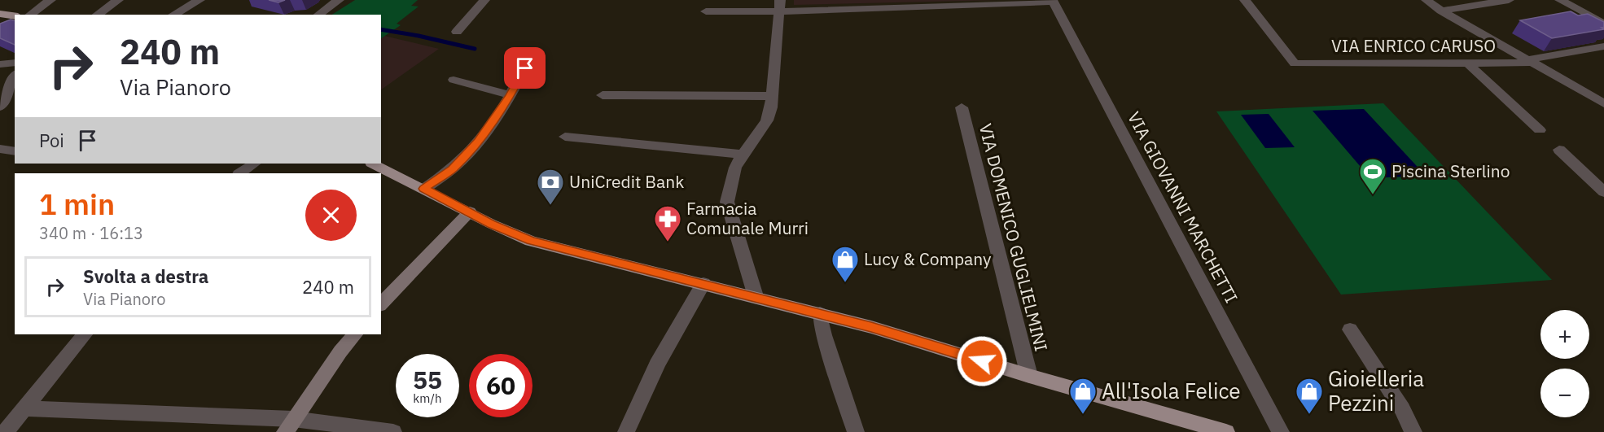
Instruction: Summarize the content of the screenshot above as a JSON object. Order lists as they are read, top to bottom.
{
  "streets": {
    "street": ["VIA ENRICO CARUSO", "VIA GIOVANNI MARCHETTI", "VIA DOMENICO GUGLIELMINI"]
  },
  "places": {
    "sports": ["Piscina Sterlino"],
    "bank": ["UniCredit Bank"],
    "pharmacy": ["Farmacia Comunale Murri"],
    "shop": ["Lucy & Company", "All'Isola Felice", "Gioielleria Pezzini"]
  },
  "page": {
    "turn": ["240 m", "Via Pianoro"],
    "then": "Poi",
    "heading": ["1 min", "340 m · 16:13"],
    "list": [
      {
        "name": "Svolta a destra",
        "note": "Via Pianoro",
        "value": "240 m"
      }
    ],
    "map_buttons": ["+", "−"],
    "speed": "55 km/h",
    "limit": "60"
  }
}
